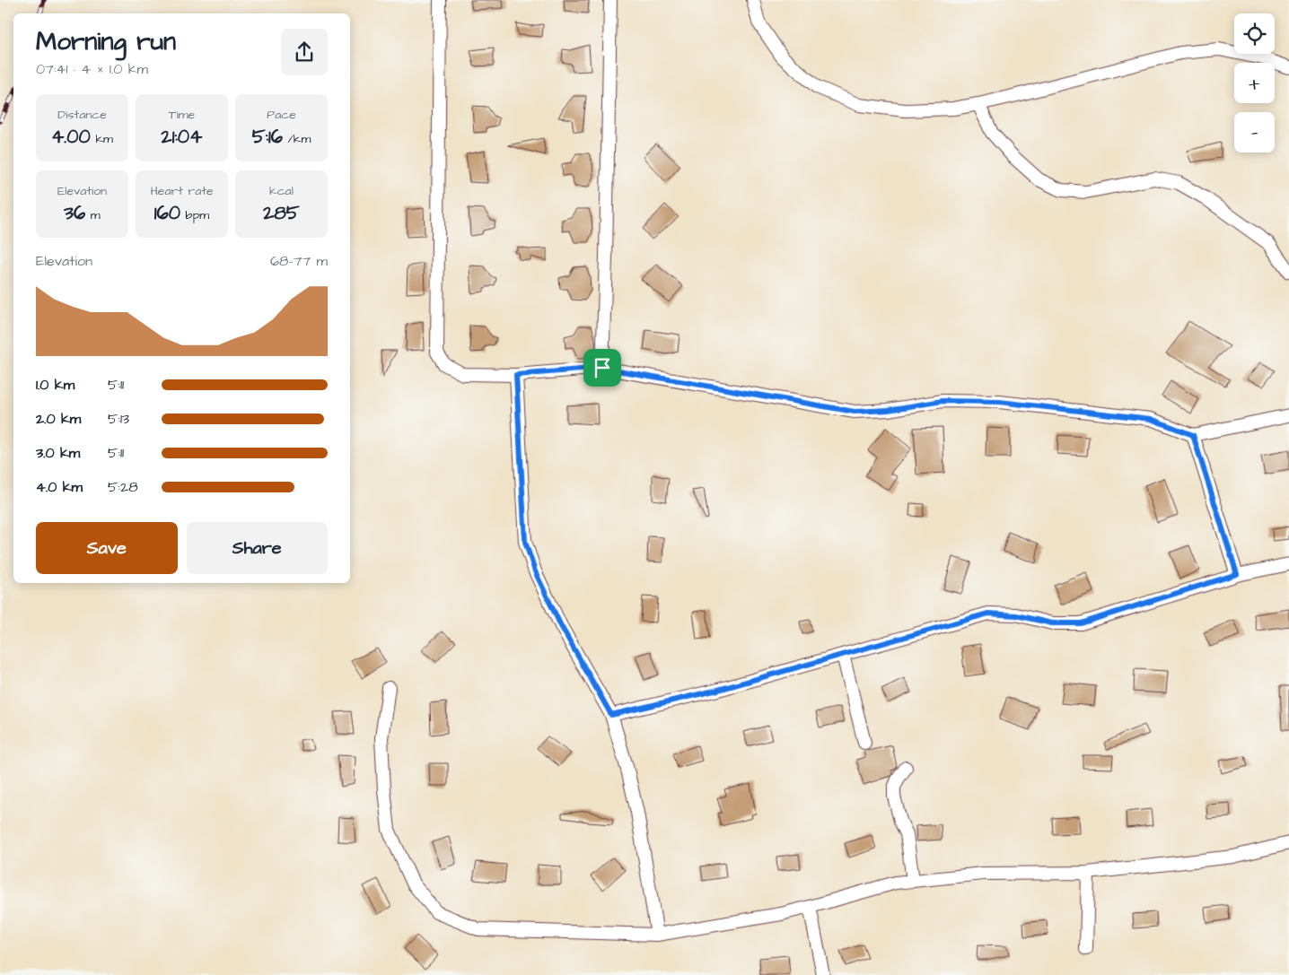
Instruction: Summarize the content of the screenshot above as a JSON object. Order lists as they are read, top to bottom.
{
  "page": {
    "map_buttons": ["+", "−"],
    "heading": ["Morning run", "07:41 · 4 × 1.0 km"],
    "stats": [
      ["Distance", "4.00 km"],
      ["Time", "21:04"],
      ["Pace", "5:16 /km"],
      ["Elevation", "36 m"],
      ["Heart rate", "160 bpm"],
      ["kcal", "285"]
    ],
    "chart": ["Elevation", "68–77 m"],
    "list": [
      {
        "name": "1.0 km",
        "note": "5:11"
      },
      {
        "name": "2.0 km",
        "note": "5:13"
      },
      {
        "name": "3.0 km",
        "note": "5:11"
      },
      {
        "name": "4.0 km",
        "note": "5:28"
      }
    ],
    "buttons": ["Save", "Share"]
  }
}
